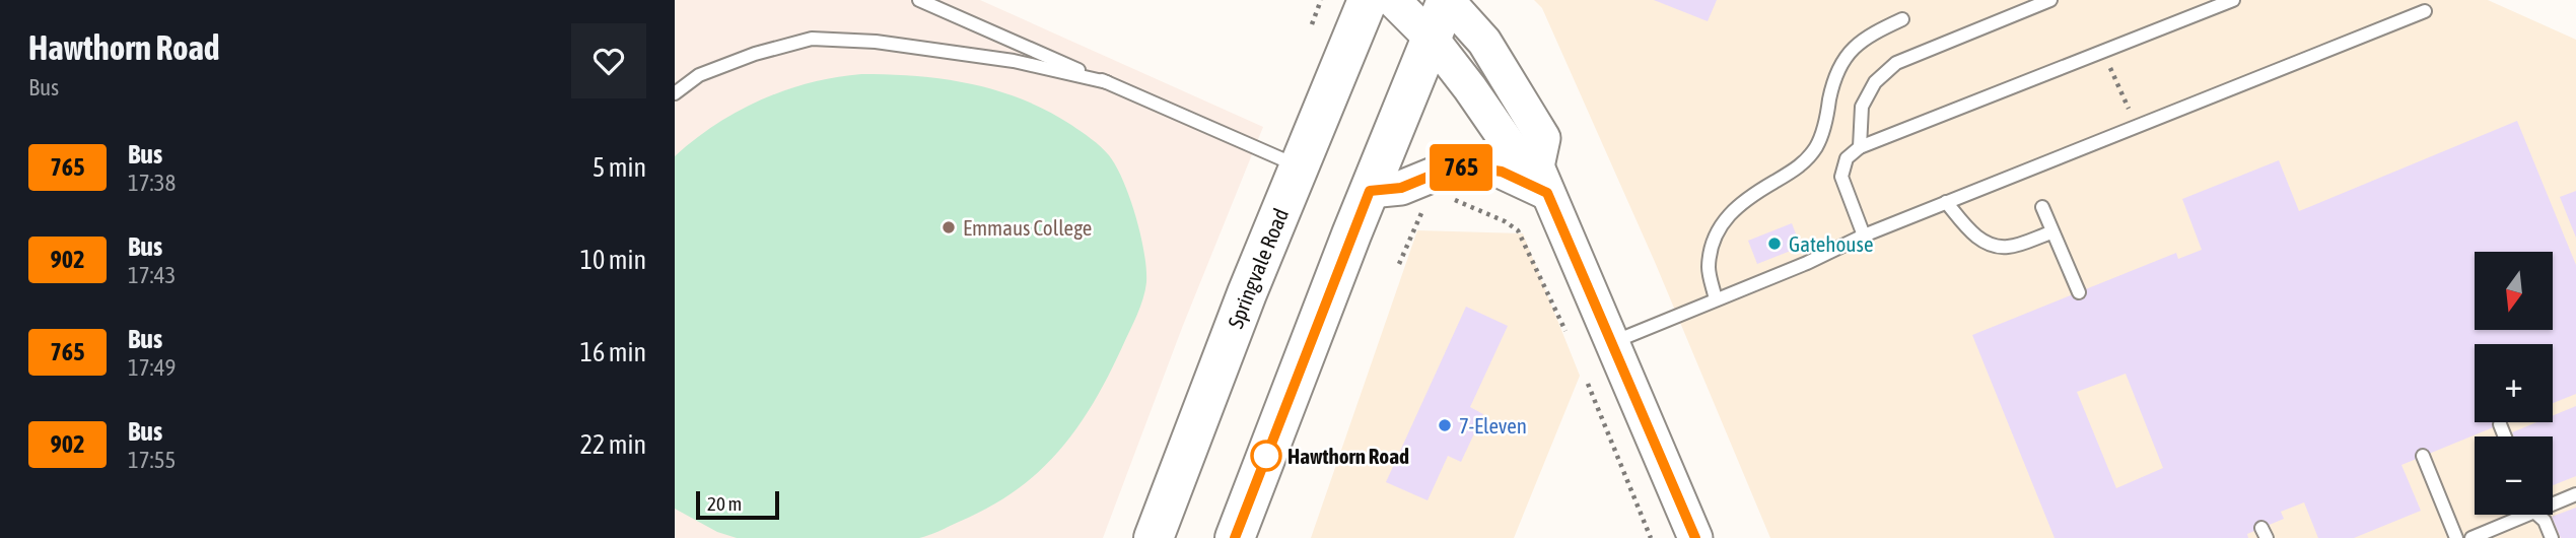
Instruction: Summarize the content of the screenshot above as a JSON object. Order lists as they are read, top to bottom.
{
  "streets": {
    "highway": ["Springvale Road"]
  },
  "places": [
    "Emmaus College",
    "Gatehouse",
    "7-Eleven",
    "Hawthorn Road"
  ],
  "lines": ["bus line 765"],
  "scale_bar": "20 m",
  "north": "bottom",
  "page": {
    "heading": ["Hawthorn Road", "Bus"],
    "on_map": "765",
    "list": [
      {
        "mark": "765",
        "name": "Bus",
        "note": "17:38",
        "value": "5 min"
      },
      {
        "mark": "902",
        "name": "Bus",
        "note": "17:43",
        "value": "10 min"
      },
      {
        "mark": "765",
        "name": "Bus",
        "note": "17:49",
        "value": "16 min"
      },
      {
        "mark": "902",
        "name": "Bus",
        "note": "17:55",
        "value": "22 min"
      }
    ],
    "map_buttons": ["+", "−"],
    "scale": "20 m"
  }
}
